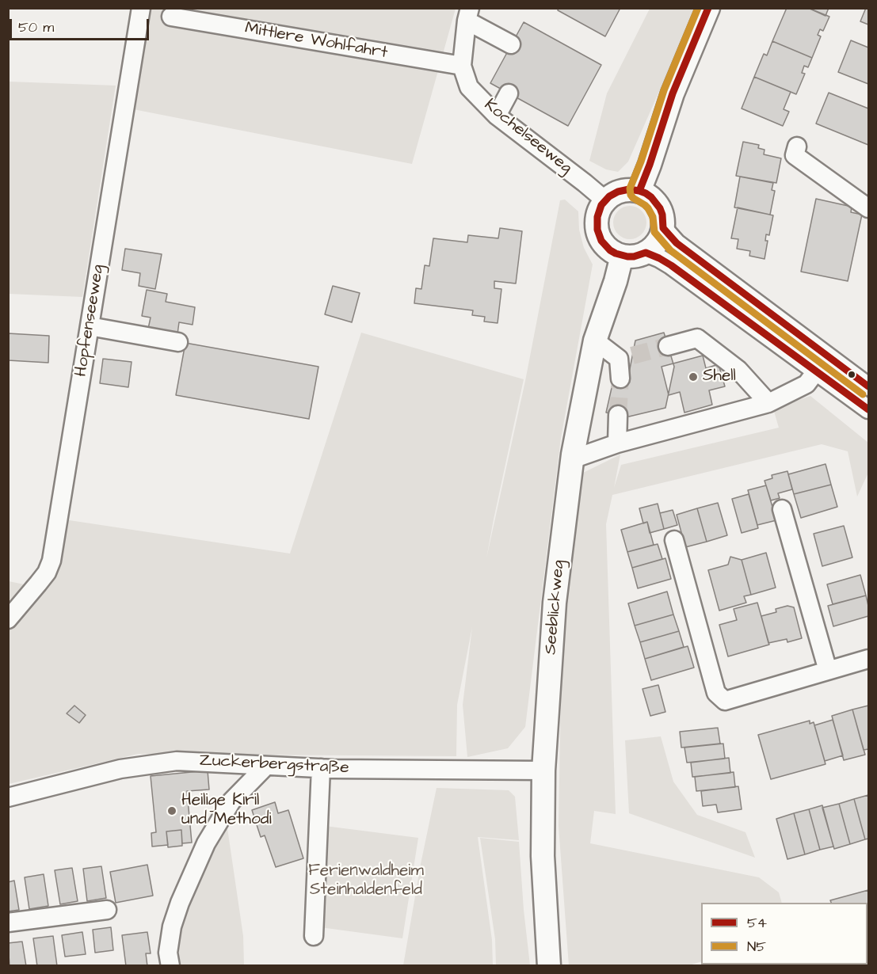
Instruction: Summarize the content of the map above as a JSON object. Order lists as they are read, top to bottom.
{
  "streets": {
    "main road": ["Seeblickweg"],
    "street": [
      "Mittlere Wohlfahrt",
      "Kochelseeweg",
      "Hopfenseeweg",
      "Zuckerbergstraße"
    ]
  },
  "crossings": [
    ["Mittlere Wohlfahrt", "Kochelseeweg"],
    ["Kochelseeweg", "Seeblickweg"],
    ["Seeblickweg", "Zuckerbergstraße"]
  ],
  "parks": ["Ferienwaldheim Steinhaldenfeld"],
  "places": ["Shell", "Heilige Kiril und Methodi"],
  "lines": ["transit line 54", "transit line N5"],
  "legend": ["54", "N5"],
  "scale_bar": "50 m"
}
